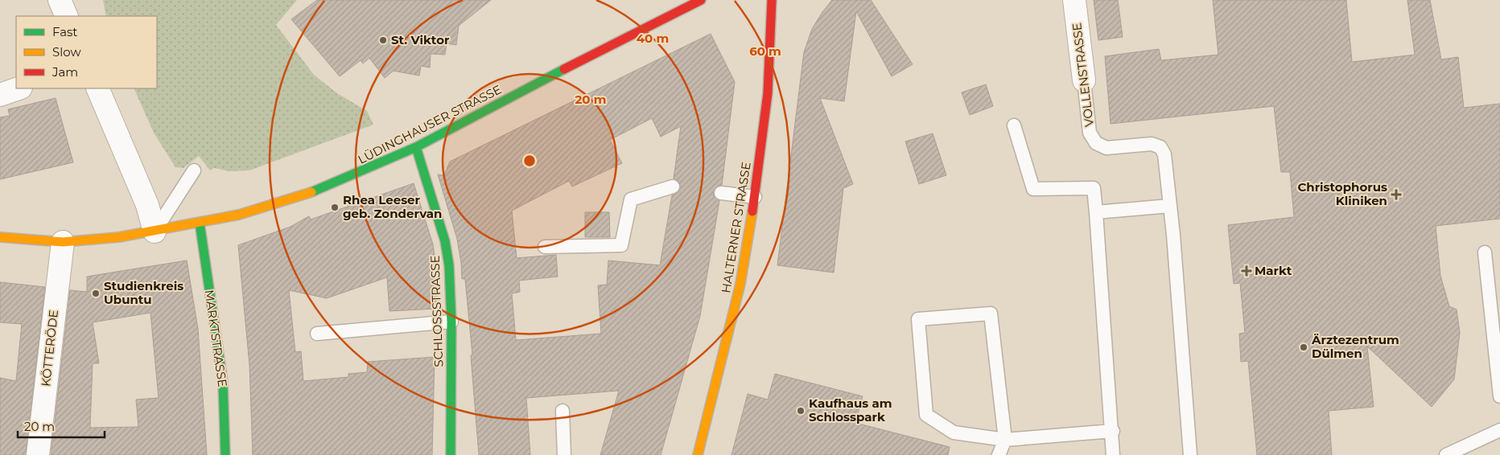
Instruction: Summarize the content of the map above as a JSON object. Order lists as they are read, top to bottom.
{
  "streets": {
    "street": [
      "VOLLENSTRASSE",
      "LÜDINGHAUSER STRASSE",
      "HALTERNER STRASSE",
      "SCHLOSSSTRASSE",
      "MARKTSTRASSE",
      "KÖTTERÖDE"
    ]
  },
  "crossings": [
    ["LÜDINGHAUSER STRASSE", "SCHLOSSSTRASSE"],
    ["LÜDINGHAUSER STRASSE", "MARKTSTRASSE"],
    ["LÜDINGHAUSER STRASSE", "KÖTTERÖDE"]
  ],
  "places": {
    "other": [
      "St. Viktor",
      "Rhea Leeser geb. Zondervan",
      "Studienkreis Ubuntu",
      "Ärztezentrum Dülmen",
      "Kaufhaus am Schlosspark"
    ],
    "health": ["Christophorus Kliniken", "Markt"]
  },
  "legend": ["Fast", "Slow", "Jam"],
  "scale_bar": "20 m",
  "rings": ["40 m", "60 m", "20 m"]
}
